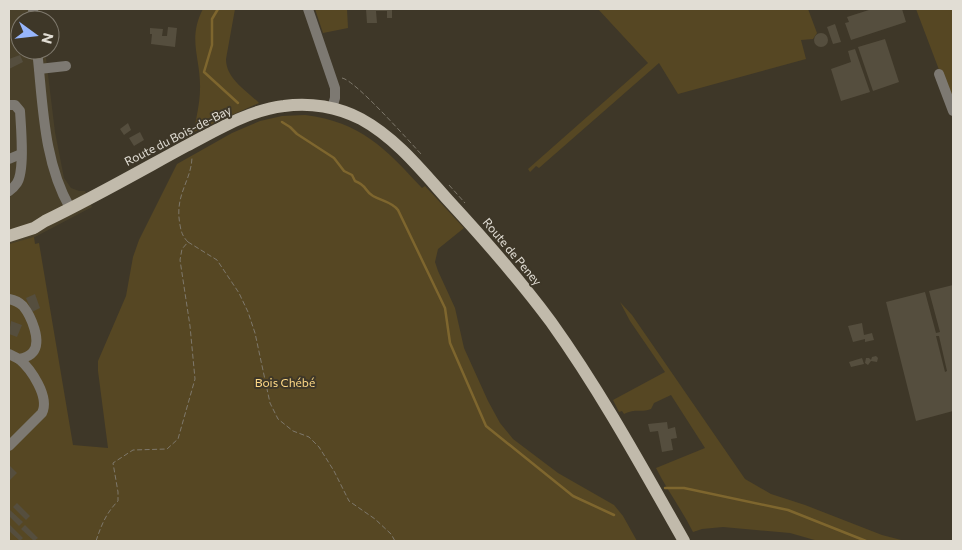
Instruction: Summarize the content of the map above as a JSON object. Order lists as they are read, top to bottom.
{
  "streets": {
    "main road": ["Route du Bois-de-Bay", "Route de Peney"]
  },
  "crossings": [
    ["Route du Bois-de-Bay", "Route de Peney"]
  ],
  "parks": ["Bois Chébé"],
  "north": "right"
}
